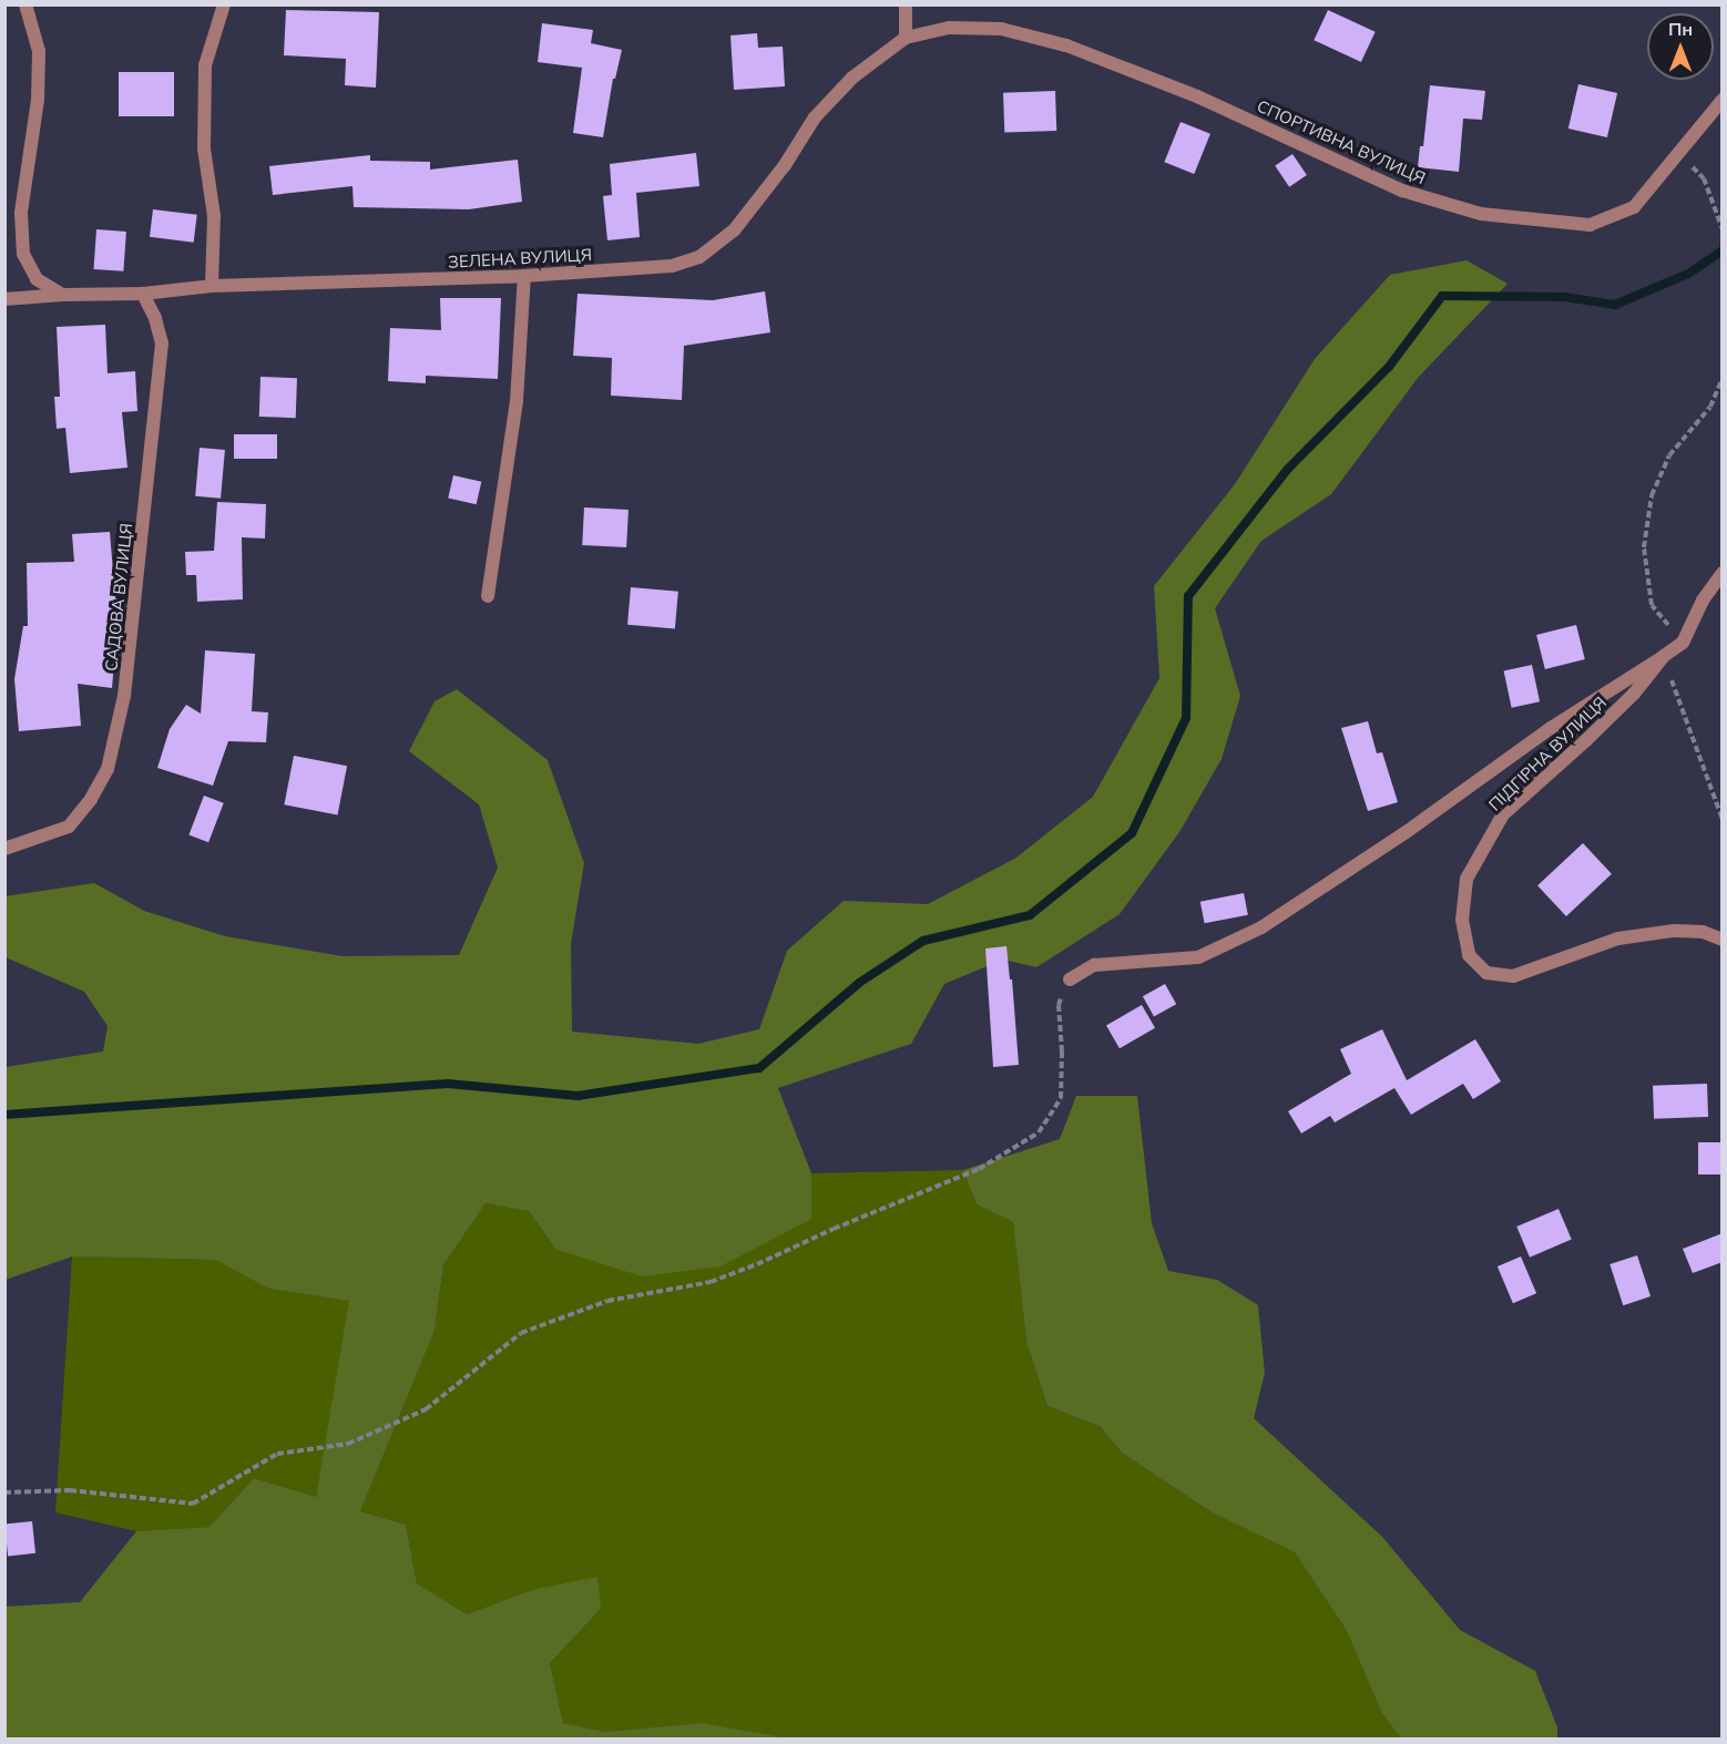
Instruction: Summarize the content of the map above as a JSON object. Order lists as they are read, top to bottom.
{
  "streets": {
    "street": [
      "СПОРТИВНА ВУЛИЦЯ",
      "ЗЕЛЕНА ВУЛИЦЯ",
      "САДОВА ВУЛИЦЯ",
      "ПІДГІРНА ВУЛИЦЯ"
    ]
  },
  "crossings": [
    ["СПОРТИВНА ВУЛИЦЯ", "ЗЕЛЕНА ВУЛИЦЯ"],
    ["ЗЕЛЕНА ВУЛИЦЯ", "САДОВА ВУЛИЦЯ"]
  ],
  "north": "top"
}
